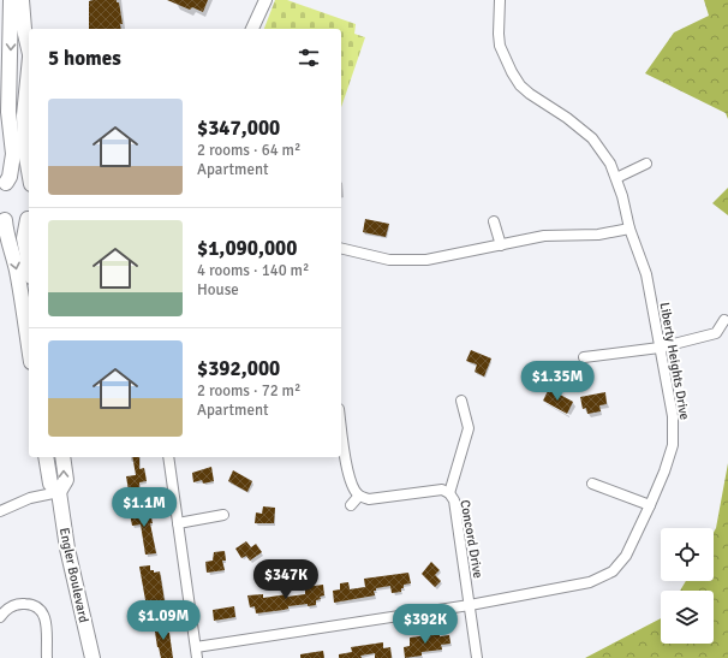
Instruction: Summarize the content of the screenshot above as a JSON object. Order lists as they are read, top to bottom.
{
  "streets": {
    "main road": ["Engler Boulevard"],
    "street": ["Liberty Heights Drive", "Concord Drive"]
  },
  "crossings": [
    ["Liberty Heights Drive", "Concord Drive"]
  ],
  "page": {
    "heading": "5 homes",
    "list": [
      {
        "name": "$347,000",
        "note": "2 rooms · 64 m² · Apartment"
      },
      {
        "name": "$1,090,000",
        "note": "4 rooms · 140 m² · House"
      },
      {
        "name": "$392,000",
        "note": "2 rooms · 72 m² · Apartment"
      }
    ],
    "price": [
      "$1.35M",
      "$1.1M",
      "$347K",
      "$1.09M",
      "$392K"
    ]
  }
}
